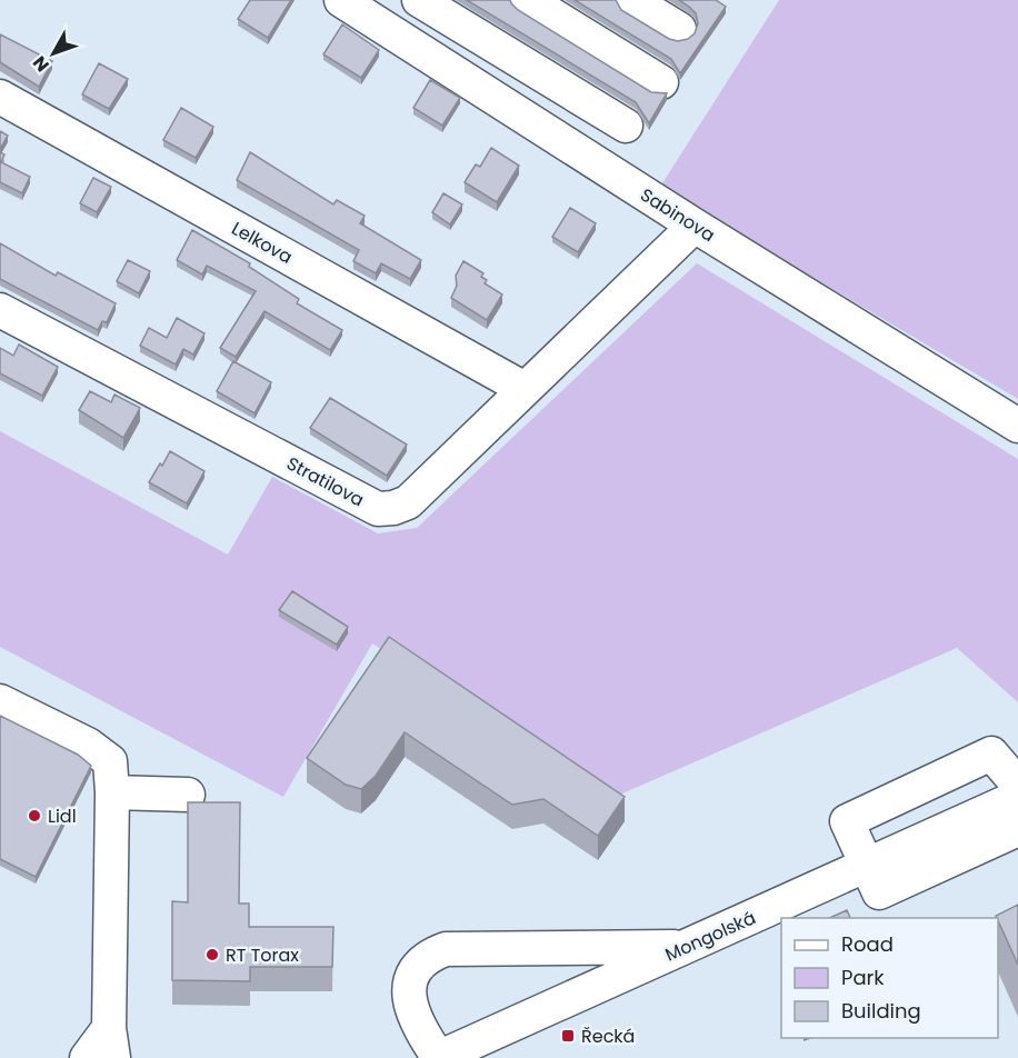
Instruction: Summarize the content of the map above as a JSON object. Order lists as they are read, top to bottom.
{
  "streets": {
    "street": [
      "Sabinova",
      "Lelkova",
      "Stratilova",
      "Mongolská"
    ]
  },
  "crossings": [
    ["Sabinova", "Stratilova"],
    ["Lelkova", "Stratilova"]
  ],
  "places": {
    "other": ["Lidl", "RT Torax"],
    "transit": ["Řecká"]
  },
  "legend": ["Road", "Park", "Building"],
  "north": "bottom left"
}
